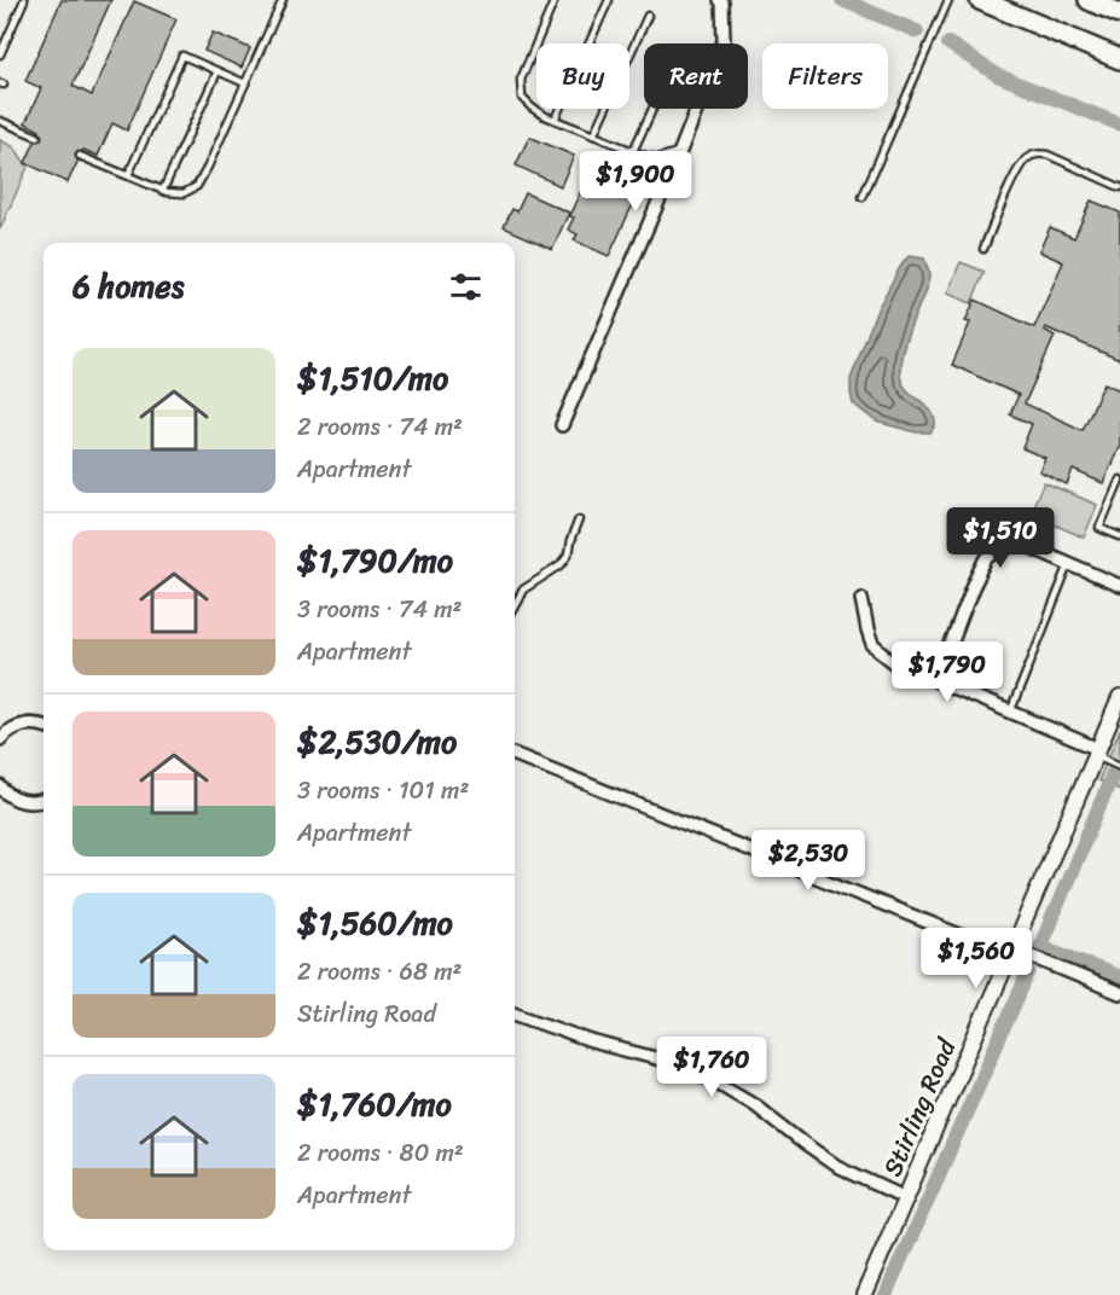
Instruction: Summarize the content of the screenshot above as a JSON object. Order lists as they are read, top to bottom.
{
  "streets": {
    "street": ["Stirling Road"]
  },
  "page": {
    "chip": ["Buy", "Rent", "Filters"],
    "price": [
      "$1,900",
      "$1,510",
      "$1,790",
      "$2,530",
      "$1,560",
      "$1,760"
    ],
    "heading": "6 homes",
    "list": [
      {
        "name": "$1,510/mo",
        "note": "2 rooms · 74 m² · Apartment"
      },
      {
        "name": "$1,790/mo",
        "note": "3 rooms · 74 m² · Apartment"
      },
      {
        "name": "$2,530/mo",
        "note": "3 rooms · 101 m² · Apartment"
      },
      {
        "name": "$1,560/mo",
        "note": "2 rooms · 68 m² · Stirling Road"
      },
      {
        "name": "$1,760/mo",
        "note": "2 rooms · 80 m² · Apartment"
      }
    ]
  }
}
